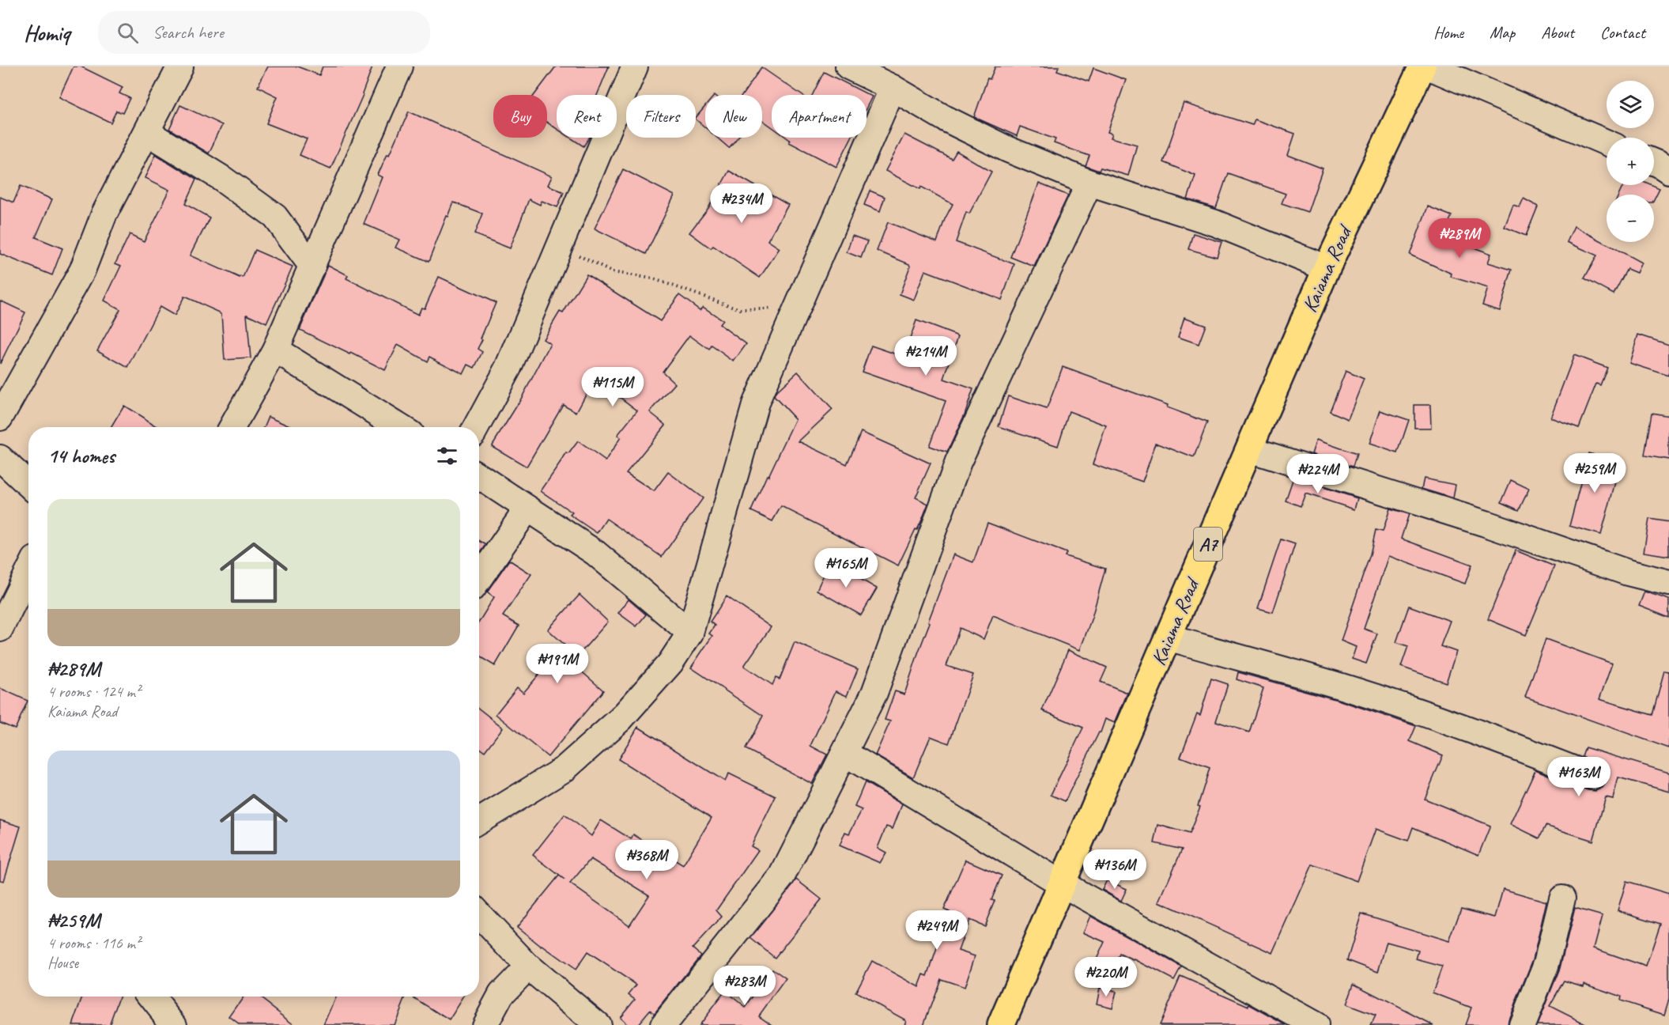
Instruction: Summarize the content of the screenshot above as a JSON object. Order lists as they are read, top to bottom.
{
  "streets": {
    "highway": ["Kaiama Road", "A7"]
  },
  "page": {
    "header": "Homiq",
    "search": "Search here",
    "nav": [
      "Home",
      "Map",
      "About",
      "Contact"
    ],
    "map_buttons": ["+", "−"],
    "chip": [
      "Buy",
      "Rent",
      "Filters",
      "New",
      "Apartment"
    ],
    "price": [
      "₦234M",
      "₦289M",
      "₦214M",
      "₦115M",
      "₦259M",
      "₦224M",
      "₦165M",
      "₦191M",
      "₦163M",
      "₦368M",
      "₦136M",
      "₦249M",
      "₦220M",
      "₦283M"
    ],
    "heading": "14 homes",
    "list": [
      {
        "name": "₦289M",
        "note": "4 rooms · 124 m² · Kaiama Road"
      },
      {
        "name": "₦259M",
        "note": "4 rooms · 116 m² · House"
      }
    ]
  }
}
